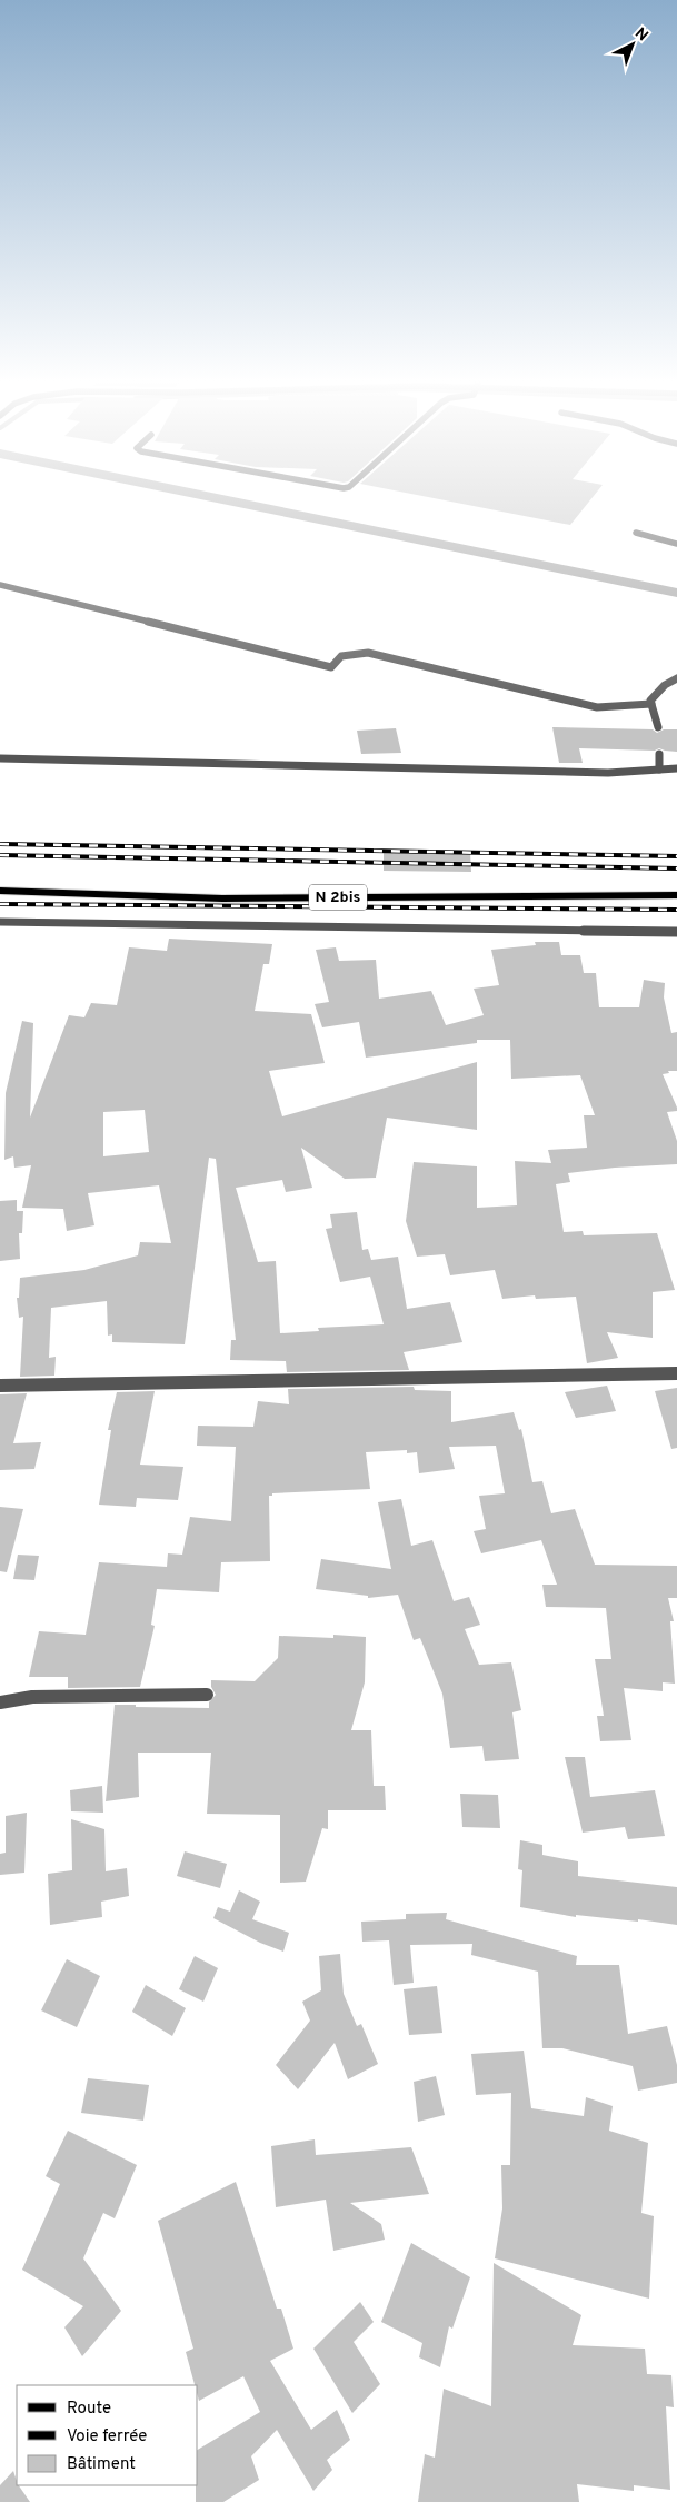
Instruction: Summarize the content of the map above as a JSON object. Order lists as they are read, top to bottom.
{
  "streets": {
    "main road": ["N 2bis"]
  },
  "legend": ["Route", "Voie ferrée", "Bâtiment"],
  "north": "top right"
}
